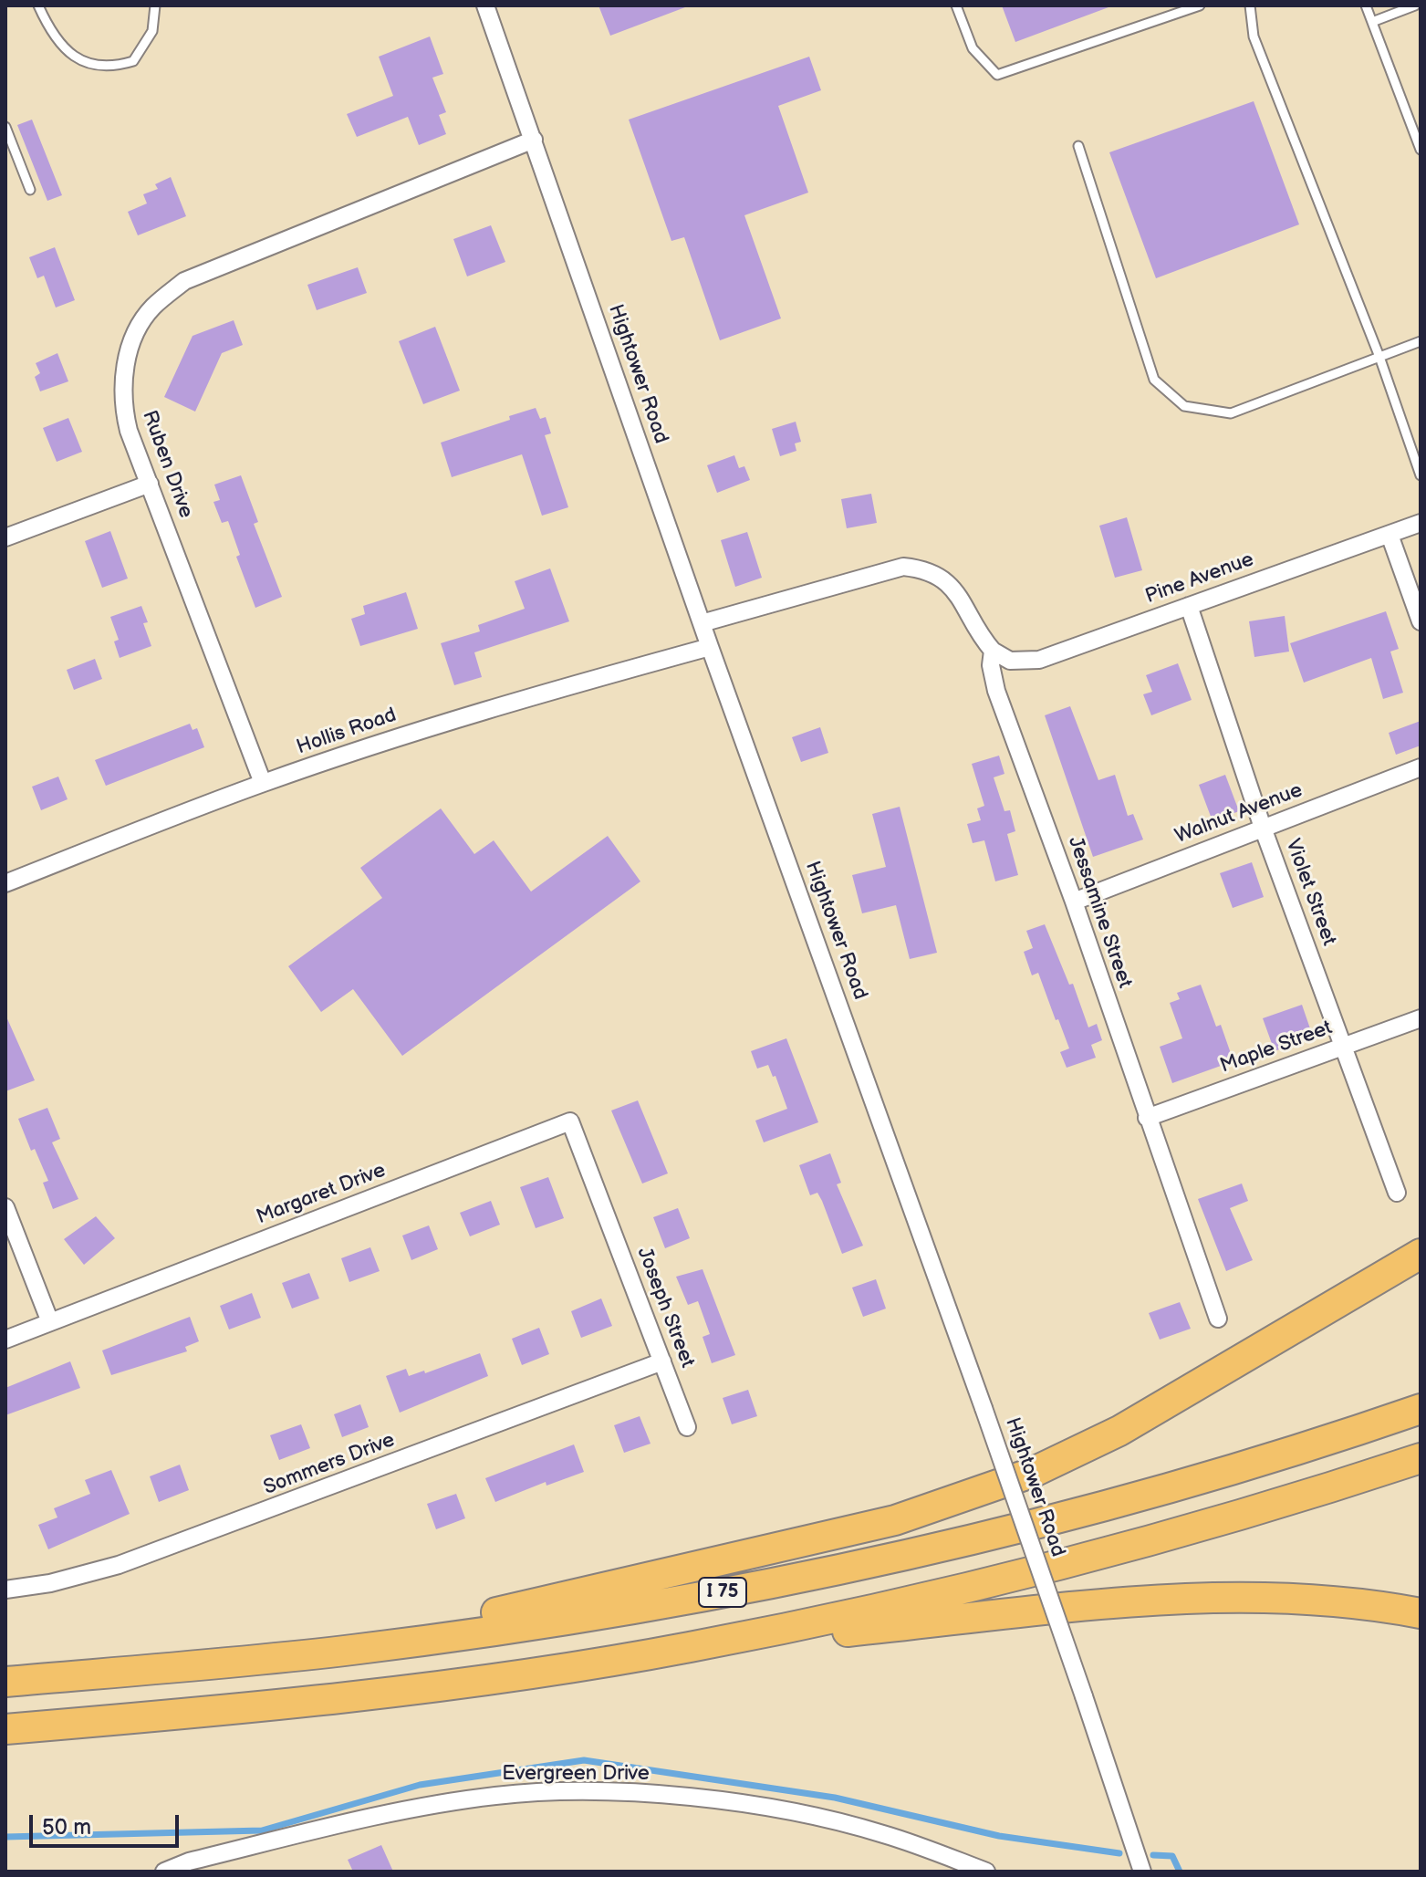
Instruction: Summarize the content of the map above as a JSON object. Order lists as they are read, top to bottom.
{
  "streets": {
    "highway": ["I 75"],
    "street": [
      "Hightower Road",
      "Ruben Drive",
      "Pine Avenue",
      "Hollis Road",
      "Walnut Avenue",
      "Violet Street",
      "Jessamine Street",
      "Maple Street",
      "Margaret Drive",
      "Joseph Street",
      "Sommers Drive",
      "Evergreen Drive"
    ]
  },
  "crossings": [
    ["Hightower Road", "Ruben Drive"],
    ["Hightower Road", "Hollis Road"],
    ["Hightower Road", "Jessamine Street"],
    ["Ruben Drive", "Hollis Road"],
    ["Pine Avenue", "Violet Street"],
    ["Pine Avenue", "Jessamine Street"],
    ["Walnut Avenue", "Violet Street"],
    ["Walnut Avenue", "Jessamine Street"],
    ["Violet Street", "Maple Street"],
    ["Jessamine Street", "Maple Street"],
    ["Margaret Drive", "Joseph Street"],
    ["Joseph Street", "Sommers Drive"]
  ],
  "scale_bar": "50 m"
}
